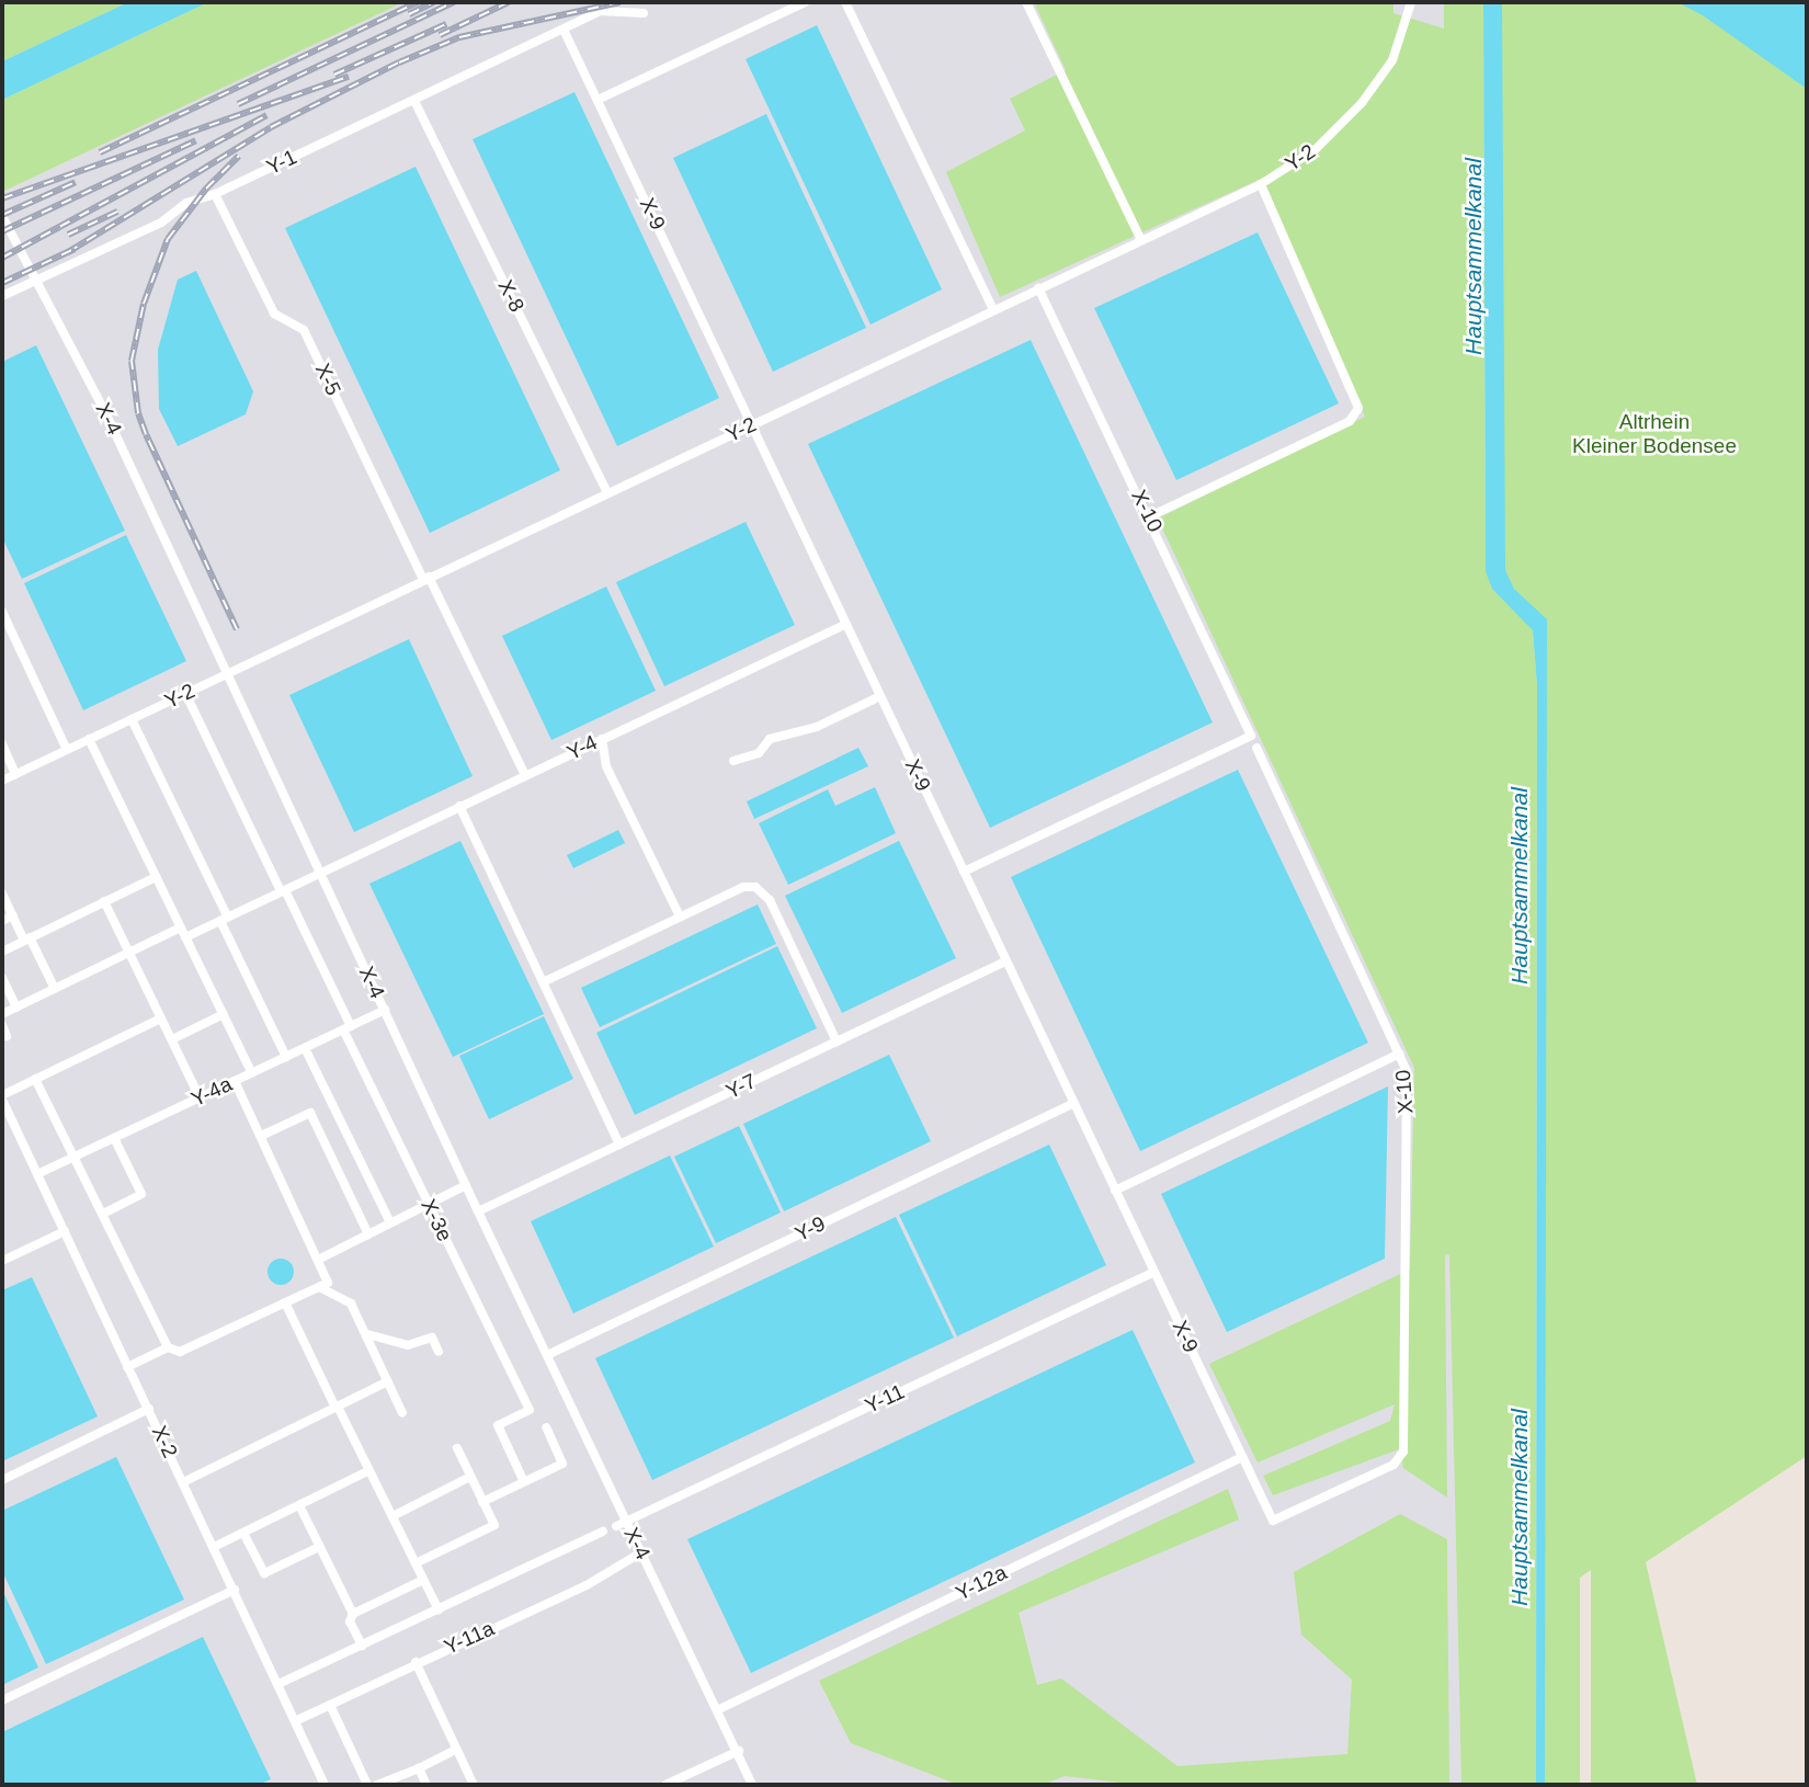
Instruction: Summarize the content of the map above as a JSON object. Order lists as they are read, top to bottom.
{
  "streets": {
    "street": [
      "Y-2",
      "Y-1",
      "X-9",
      "X-8",
      "X-5",
      "X-4",
      "X-10",
      "Y-4",
      "Y-7",
      "Y-4a",
      "X-3e",
      "Y-9",
      "Y-11",
      "X-2",
      "Y-12a",
      "Y-11a"
    ]
  },
  "crossings": [
    ["Y-2", "X-9"],
    ["Y-2", "X-8"],
    ["Y-2", "X-5"],
    ["Y-2", "X-4"],
    ["Y-2", "X-10"],
    ["Y-2", "X-3e"],
    ["Y-1", "X-9"],
    ["Y-1", "X-8"],
    ["Y-1", "X-5"],
    ["X-9", "X-10"],
    ["X-9", "Y-4"],
    ["X-9", "Y-7"],
    ["X-9", "Y-9"],
    ["X-9", "Y-11"],
    ["X-9", "Y-12a"],
    ["X-5", "Y-4"],
    ["X-4", "Y-4"],
    ["X-4", "Y-7"],
    ["X-4", "Y-4a"],
    ["X-4", "Y-9"],
    ["X-4", "Y-11"],
    ["X-4", "Y-12a"],
    ["X-4", "Y-11a"],
    ["Y-4a", "X-3e"],
    ["Y-4a", "X-2"],
    ["X-2", "Y-11a"]
  ],
  "water": ["Hauptsammelkanal"],
  "parks": ["Altrhein Kleiner Bodensee"]
}
